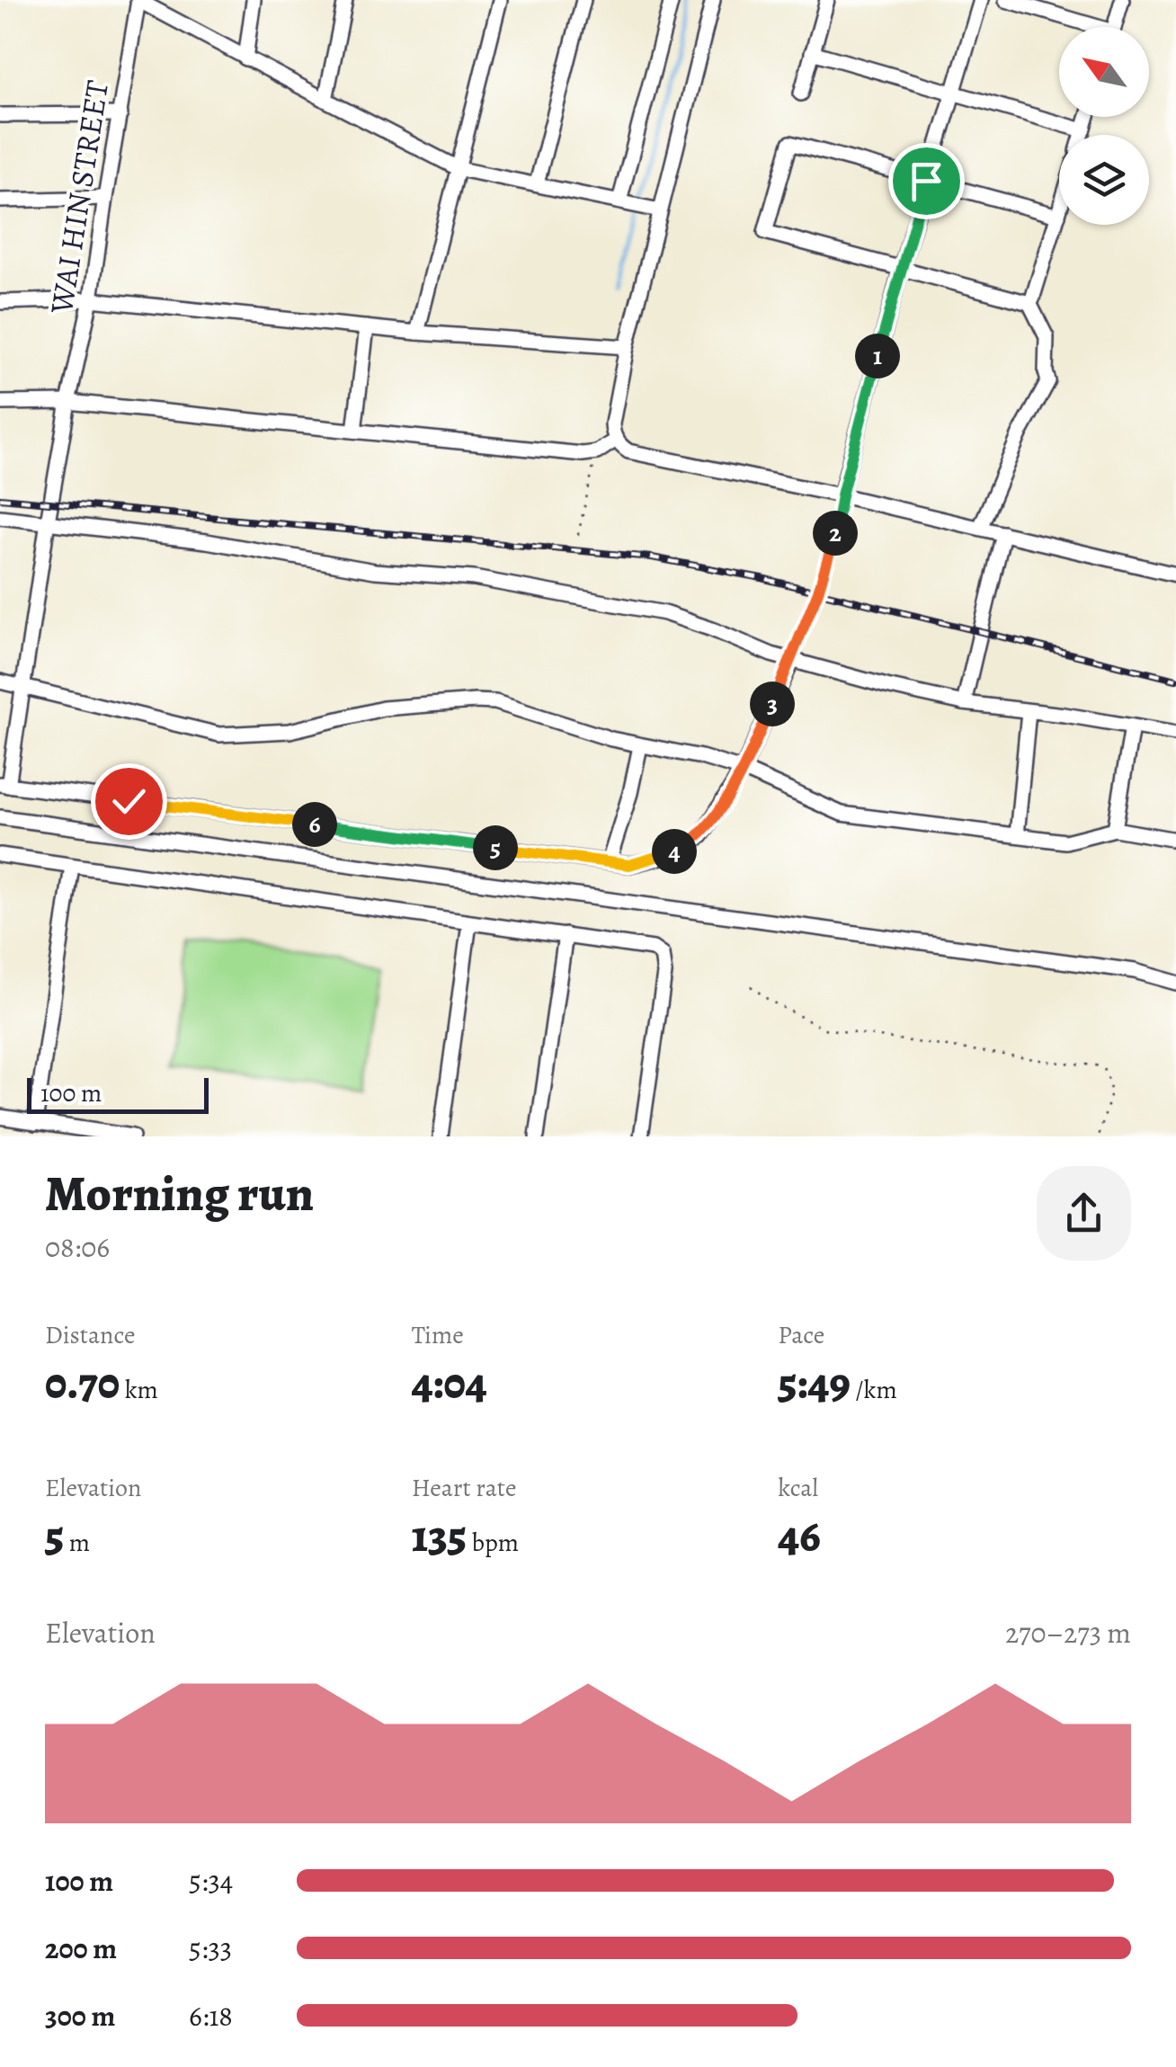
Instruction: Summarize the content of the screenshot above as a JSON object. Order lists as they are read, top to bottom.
{
  "streets": {
    "street": ["WAI HIN STREET"]
  },
  "scale_bar": "100 m",
  "north": "top left",
  "page": {
    "pins": [
      "1",
      "2",
      "3",
      "6",
      "5",
      "4"
    ],
    "scale": "100 m",
    "heading": ["Morning run", "08:06"],
    "stats": [
      ["Distance", "0.70 km"],
      ["Time", "4:04"],
      ["Pace", "5:49 /km"],
      ["Elevation", "5 m"],
      ["Heart rate", "135 bpm"],
      ["kcal", "46"]
    ],
    "chart": ["Elevation", "270–273 m"],
    "list": [
      {
        "name": "100 m",
        "note": "5:34"
      },
      {
        "name": "200 m",
        "note": "5:33"
      },
      {
        "name": "300 m",
        "note": "6:18"
      }
    ]
  }
}
